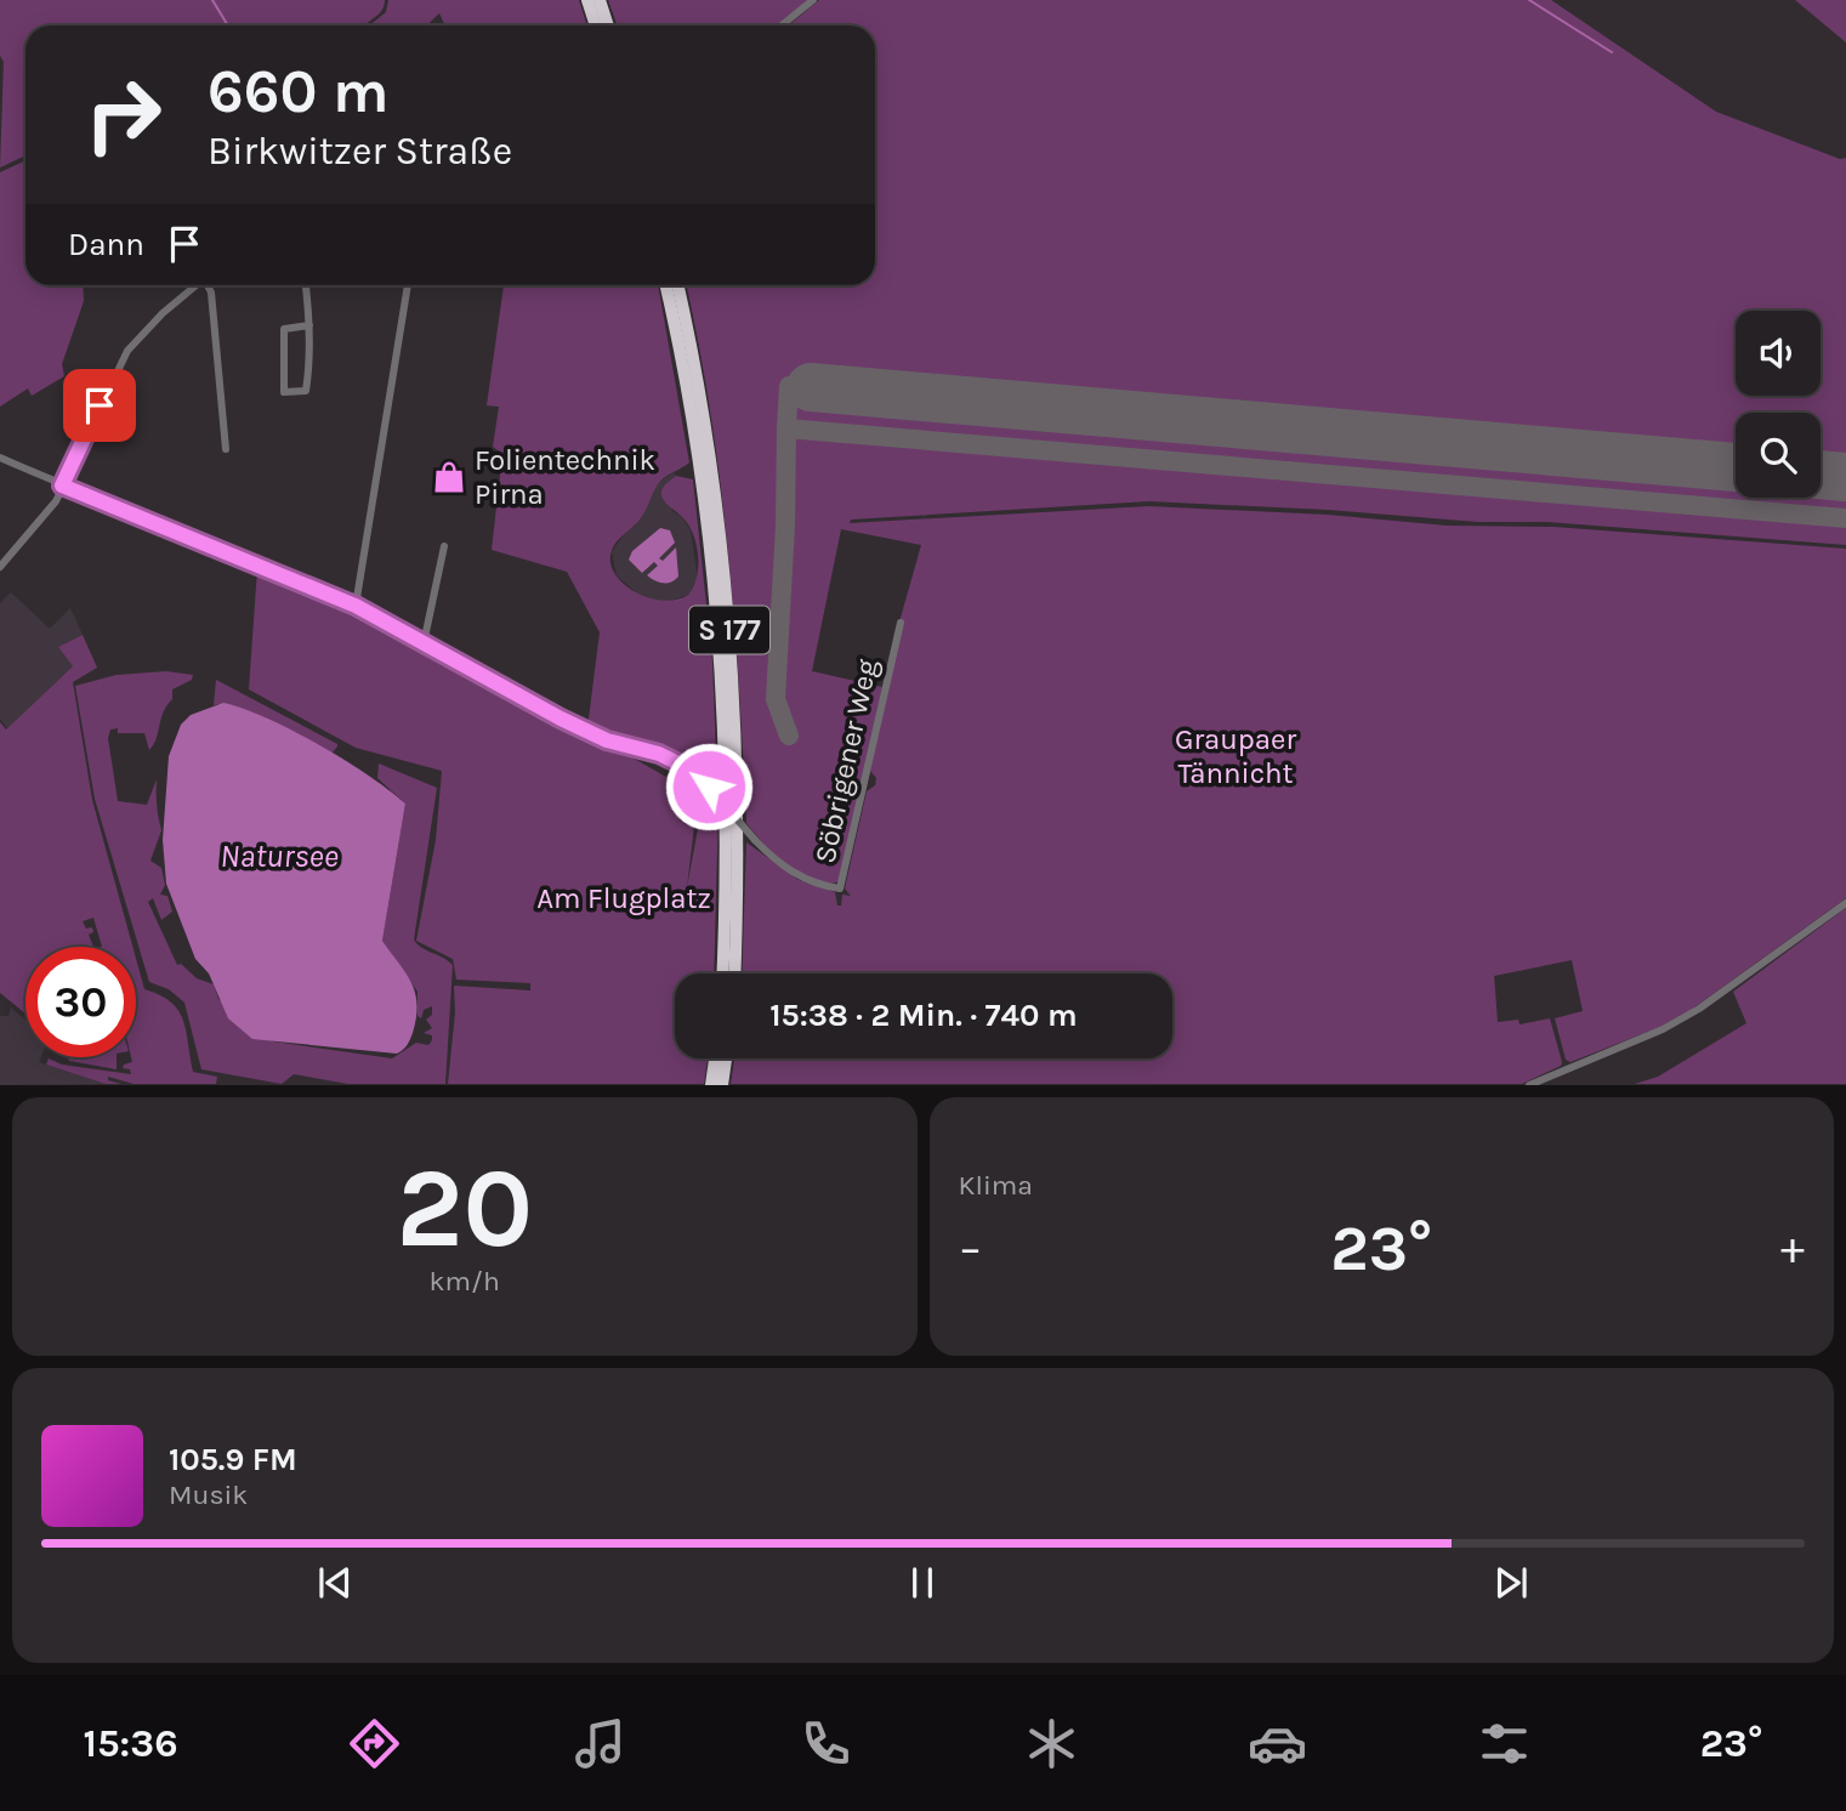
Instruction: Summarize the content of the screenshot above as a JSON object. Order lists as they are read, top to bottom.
{
  "streets": {
    "highway": ["S 177"],
    "street": ["Söbrigener Weg"]
  },
  "water": ["Natursee"],
  "parks": ["Graupaer Tännicht", "Am Flugplatz"],
  "places": {
    "shop": ["Folientechnik Pirna"]
  },
  "page": {
    "turn": ["660 m", "Birkwitzer Straße"],
    "then": "Dann",
    "limit": "30",
    "trip": "15:38 · 2 Min. · 740 m",
    "tile": [
      ["20", "km/h"],
      "Klima"
    ],
    "heat": ["−", "23°", "+"],
    "song": ["105.9 FM", "Musik"],
    "tabs": ["15:36", "23°"]
  }
}
